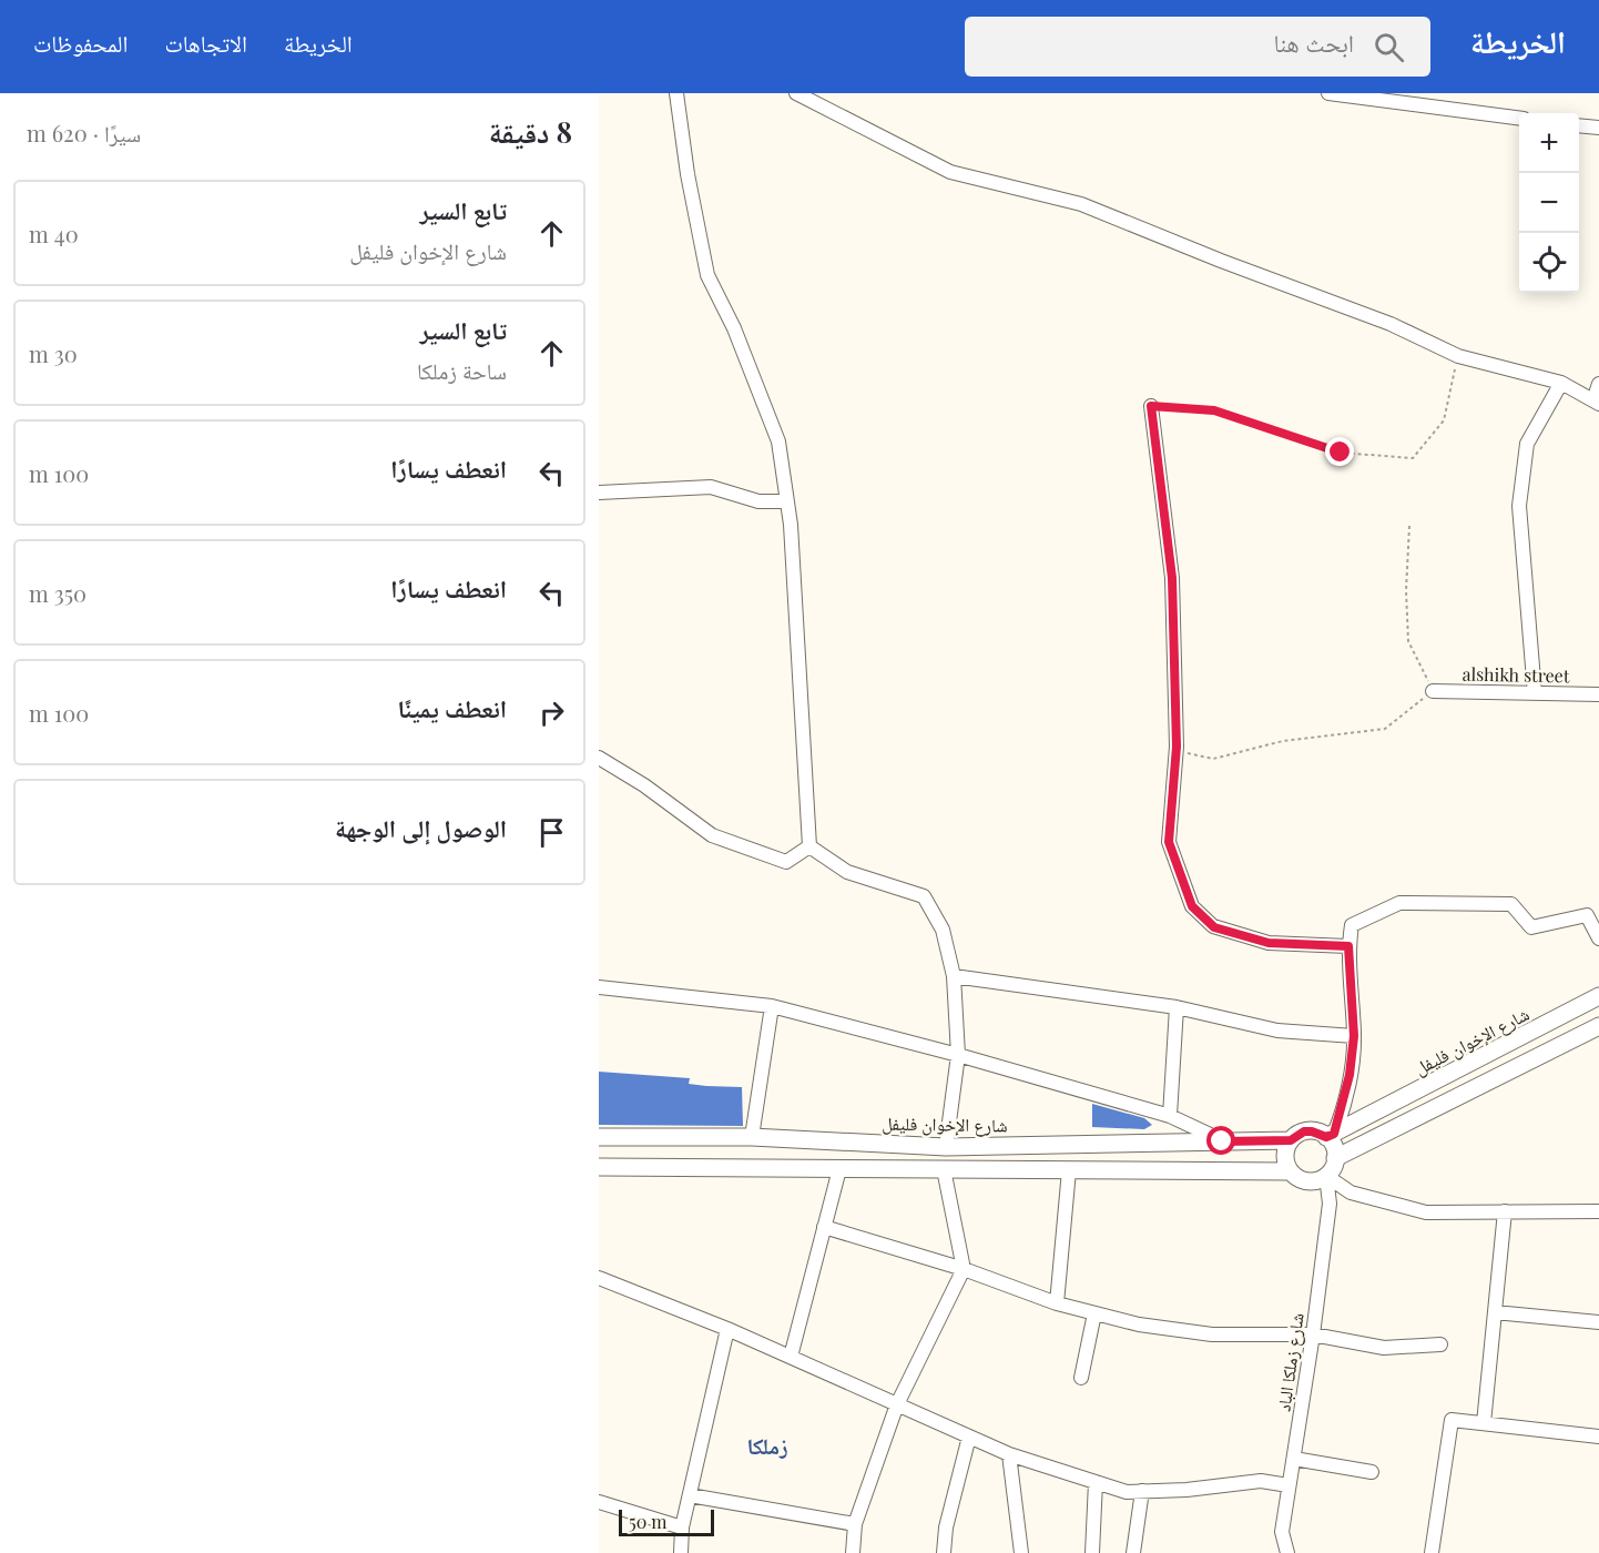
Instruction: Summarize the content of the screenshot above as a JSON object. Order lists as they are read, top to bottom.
{
  "streets": {
    "main road": ["شارع الإخوان فليفل"],
    "street": ["alshikh street", "شارع زملكا الباد"]
  },
  "crossings": [
    ["شارع الإخوان فليفل", "شارع زملكا الباد"]
  ],
  "districts": ["زملكا"],
  "scale_bar": "50 m",
  "page": {
    "header": "الخريطة",
    "search": "ابحث هنا",
    "nav": ["الخريطة", "الاتجاهات", "المحفوظات"],
    "heading": ["8 دقيقة", "سيرًا · 620 m"],
    "map_buttons": ["+", "−"],
    "list": [
      ["تابع السير", "شارع الإخوان فليفل", "40 m"],
      ["تابع السير", "ساحة زملكا", "30 m"],
      ["انعطف يسارًا", "100 m"],
      ["انعطف يسارًا", "350 m"],
      ["انعطف يمينًا", "100 m"],
      "الوصول إلى الوجهة"
    ],
    "scale": "50 m"
  }
}
